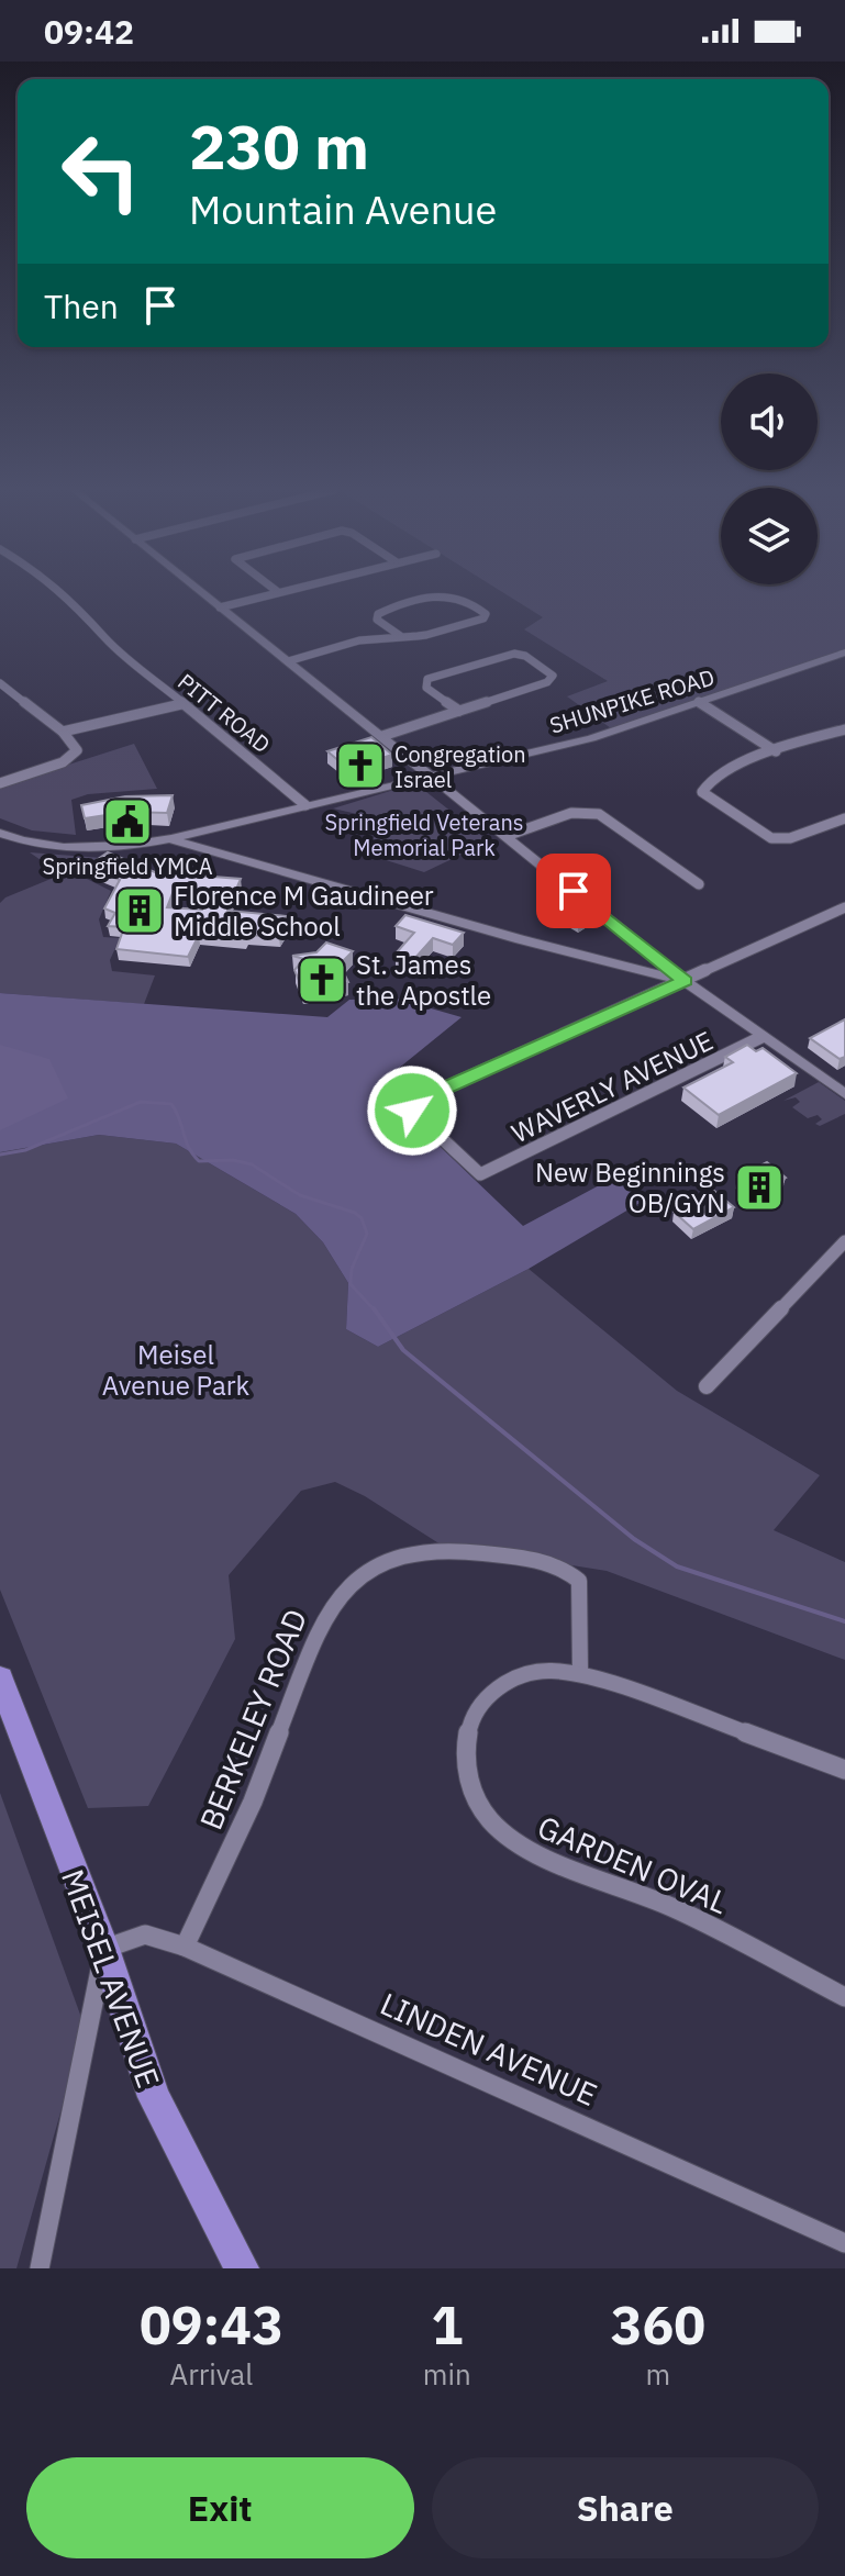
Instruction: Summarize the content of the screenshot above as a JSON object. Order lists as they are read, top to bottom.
{
  "streets": {
    "main road": ["MEISEL AVENUE"],
    "street": [
      "SHUNPIKE ROAD",
      "PITT ROAD",
      "WAVERLY AVENUE",
      "BERKELEY ROAD",
      "GARDEN OVAL",
      "LINDEN AVENUE"
    ]
  },
  "crossings": [
    ["SHUNPIKE ROAD", "PITT ROAD"],
    ["BERKELEY ROAD", "GARDEN OVAL"],
    ["BERKELEY ROAD", "LINDEN AVENUE"],
    ["MEISEL AVENUE", "LINDEN AVENUE"]
  ],
  "parks": ["Springfield Veterans Memorial Park", "Meisel Avenue Park"],
  "places": {
    "church": ["Congregation Israel", "St. James the Apostle"],
    "public building": ["Springfield YMCA"],
    "building": ["Florence M Gaudineer Middle School", "New Beginnings OB/GYN"]
  },
  "page": {
    "status": "09:42",
    "turn": ["230 m", "Mountain Avenue"],
    "then": "Then",
    "eta": [
      "09:43",
      "Arrival",
      "1",
      "min",
      "360",
      "m"
    ],
    "buttons": ["Exit", "Share"]
  }
}
